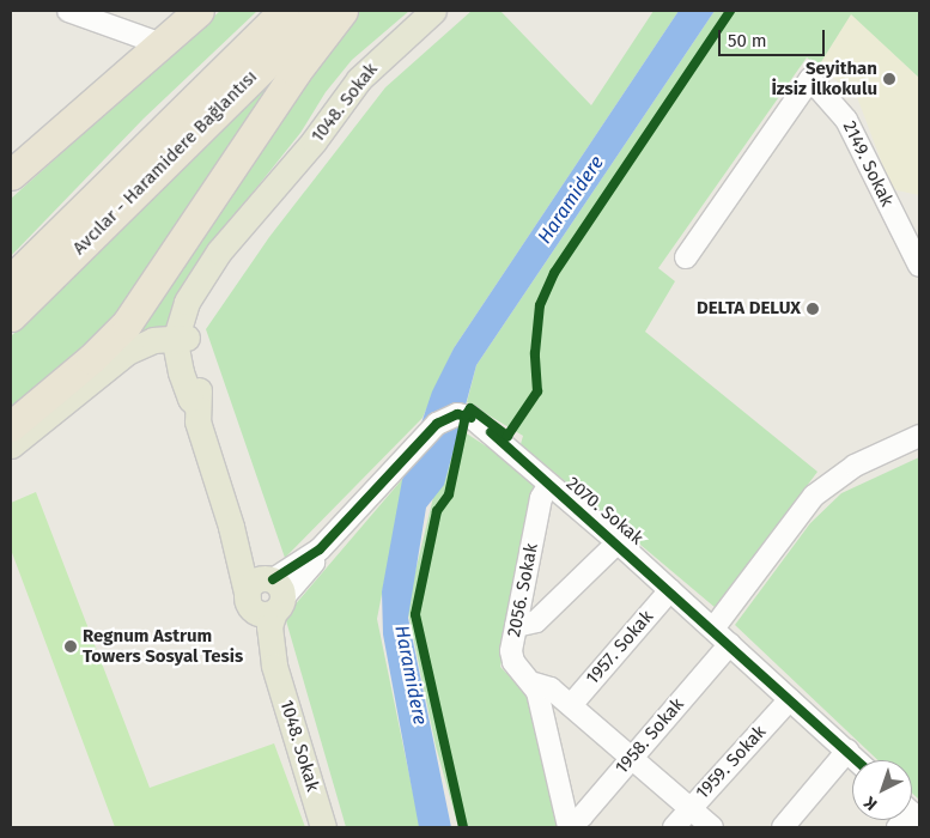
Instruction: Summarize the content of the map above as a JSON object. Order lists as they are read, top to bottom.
{
  "streets": {
    "highway": ["Avcılar - Haramidere Bağlantısı"],
    "main road": ["1048. Sokak"],
    "street": [
      "2149. Sokak",
      "2070. Sokak",
      "2056. Sokak",
      "1957. Sokak",
      "1958. Sokak",
      "1959. Sokak"
    ]
  },
  "crossings": [
    ["2070. Sokak", "2056. Sokak"],
    ["2070. Sokak", "1957. Sokak"],
    ["2070. Sokak", "1958. Sokak"],
    ["2070. Sokak", "1959. Sokak"],
    ["2056. Sokak", "1957. Sokak"],
    ["2056. Sokak", "1958. Sokak"],
    ["2056. Sokak", "1959. Sokak"]
  ],
  "water": ["Haramidere"],
  "places": ["Seyithan İzsiz İlkokulu", "DELTA DELUX", "Regnum Astrum Towers Sosyal Tesis"],
  "scale_bar": "50 m",
  "north": "bottom left"
}
